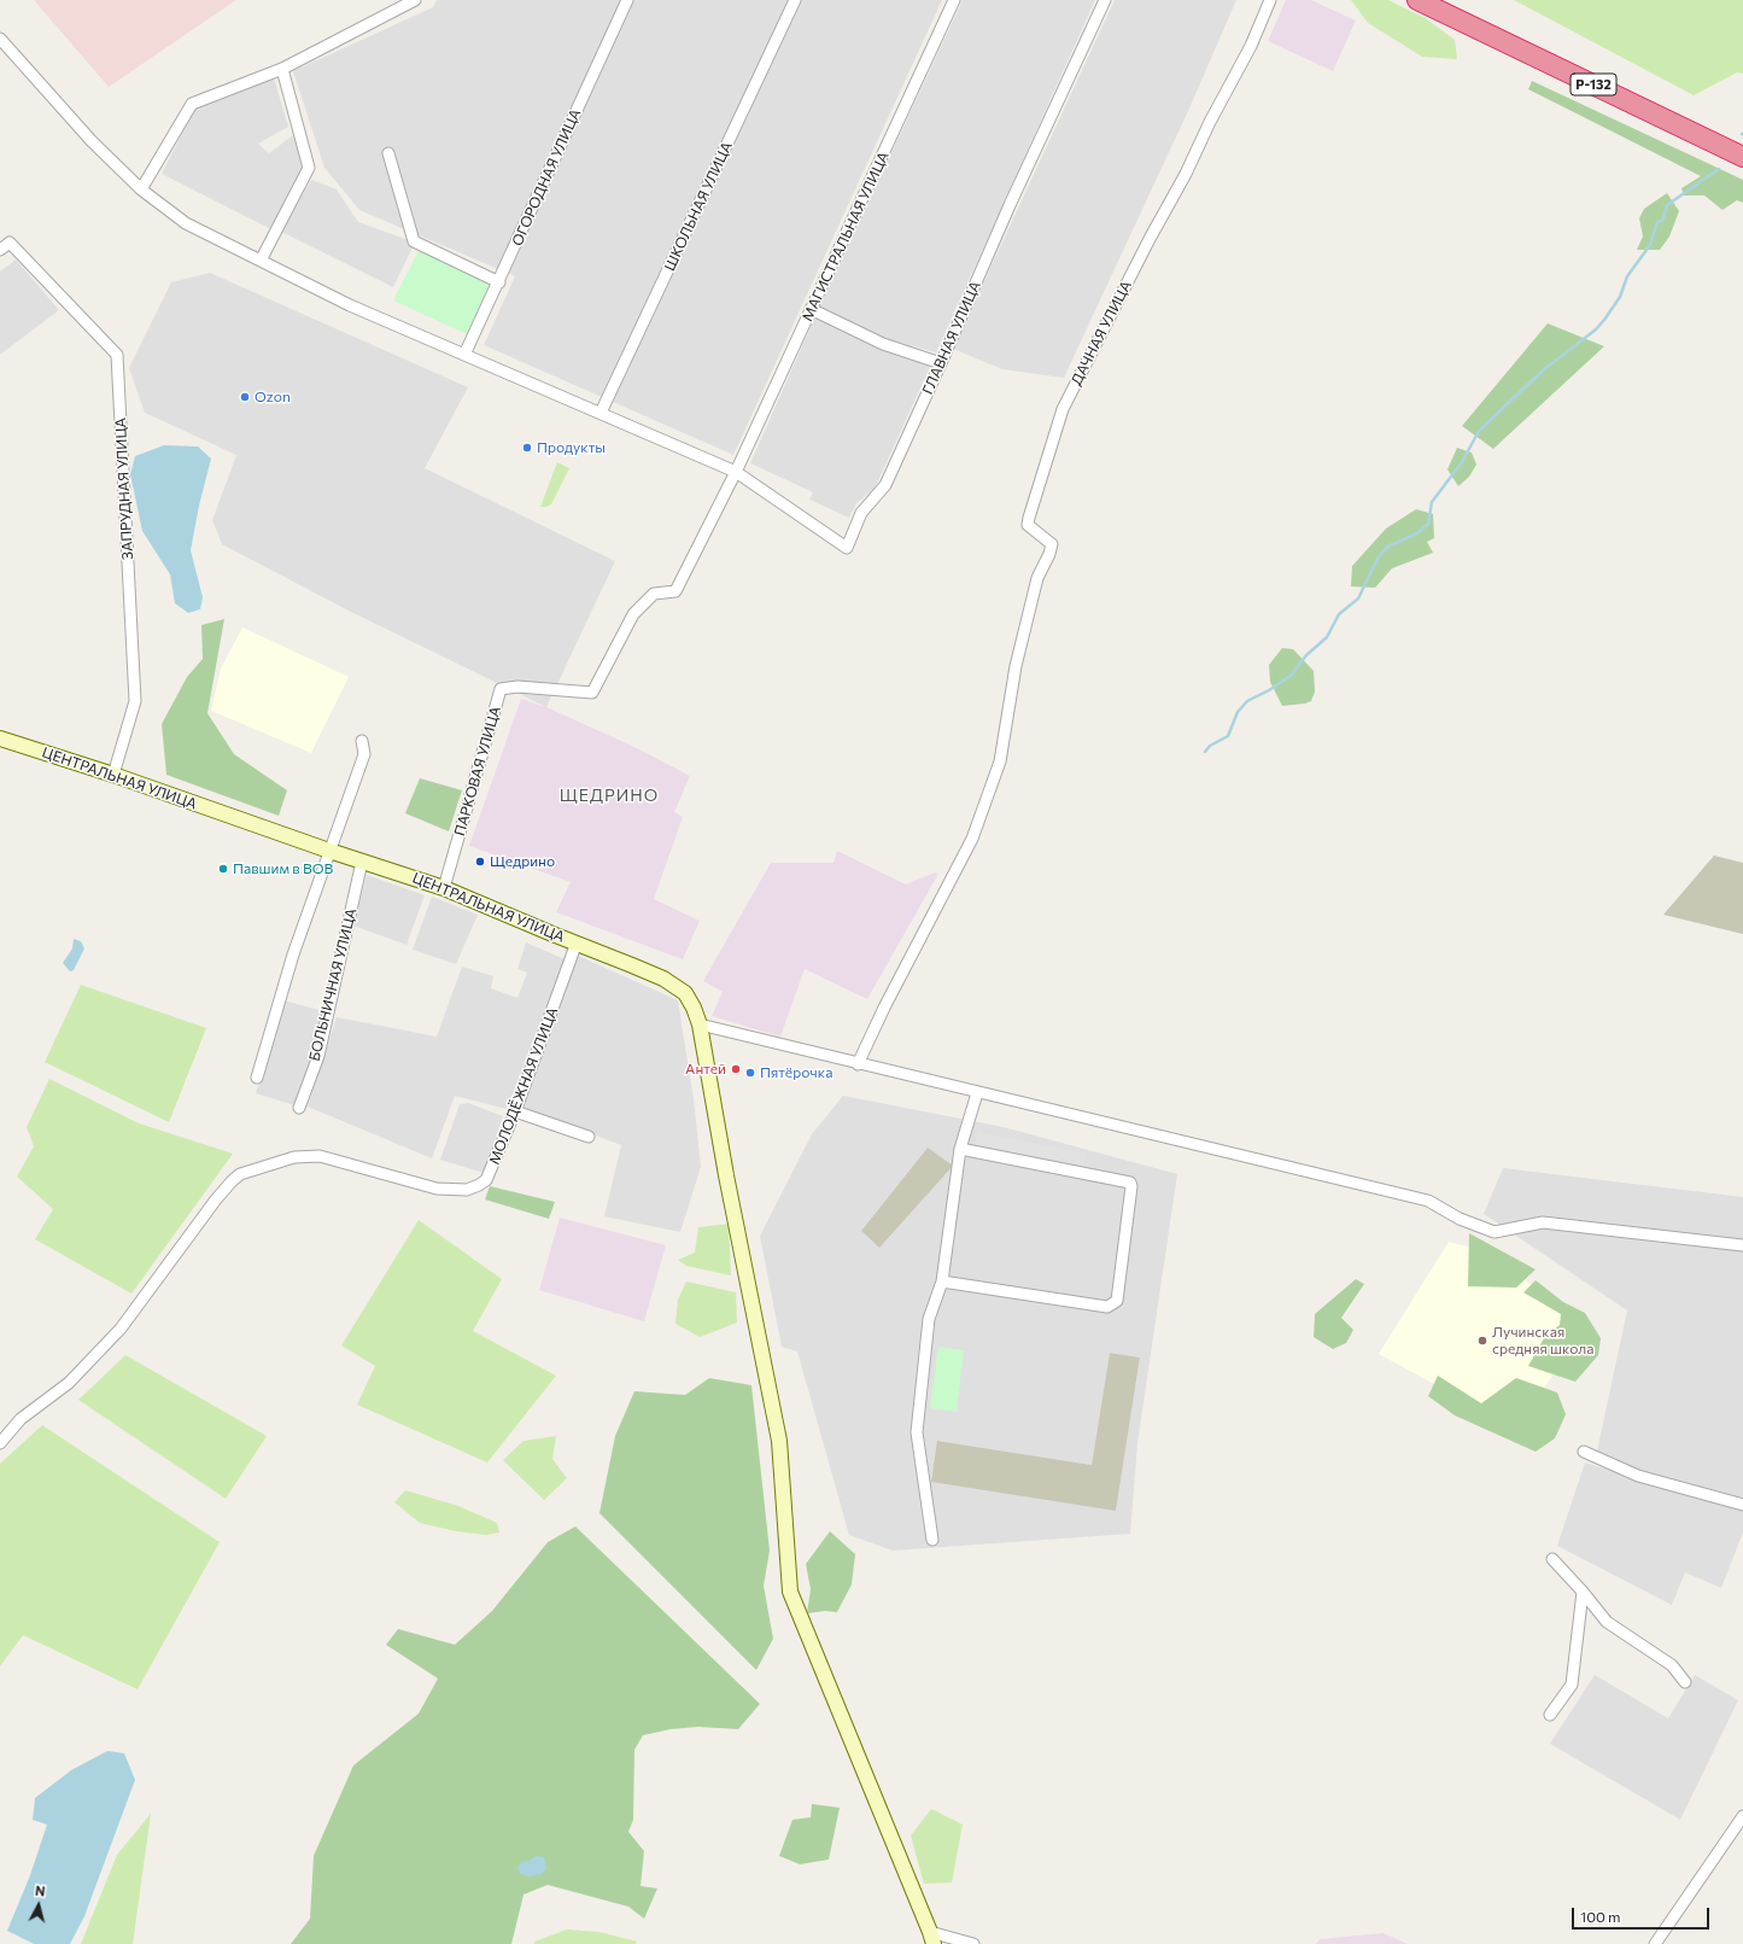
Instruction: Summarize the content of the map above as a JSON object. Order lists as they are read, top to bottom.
{
  "streets": {
    "highway": ["Р-132"],
    "street": [
      "ОГОРОДНАЯ УЛИЦА",
      "ШКОЛЬНАЯ УЛИЦА",
      "МАГИСТРАЛЬНАЯ УЛИЦА",
      "ДАЧНАЯ УЛИЦА",
      "ГЛАВНАЯ УЛИЦА",
      "ЗАПРУДНАЯ УЛИЦА",
      "ПАРКОВАЯ УЛИЦА",
      "ЦЕНТРАЛЬНАЯ УЛИЦА",
      "БОЛЬНИЧНАЯ УЛИЦА",
      "МОЛОДЁЖНАЯ УЛИЦА"
    ]
  },
  "crossings": [
    ["МАГИСТРАЛЬНАЯ УЛИЦА", "ГЛАВНАЯ УЛИЦА"],
    ["МАГИСТРАЛЬНАЯ УЛИЦА", "ПАРКОВАЯ УЛИЦА"],
    ["ЗАПРУДНАЯ УЛИЦА", "ЦЕНТРАЛЬНАЯ УЛИЦА"],
    ["ПАРКОВАЯ УЛИЦА", "ЦЕНТРАЛЬНАЯ УЛИЦА"],
    ["ЦЕНТРАЛЬНАЯ УЛИЦА", "БОЛЬНИЧНАЯ УЛИЦА"],
    ["ЦЕНТРАЛЬНАЯ УЛИЦА", "МОЛОДЁЖНАЯ УЛИЦА"]
  ],
  "districts": ["ЩЕДРИНО"],
  "places": [
    "Ozon",
    "Продукты",
    "Щедрино",
    "Павшим в ВОВ",
    "Антей",
    "Пятёрочка",
    "Лучинская средняя школа"
  ],
  "scale_bar": "100 m",
  "north": "top"
}
